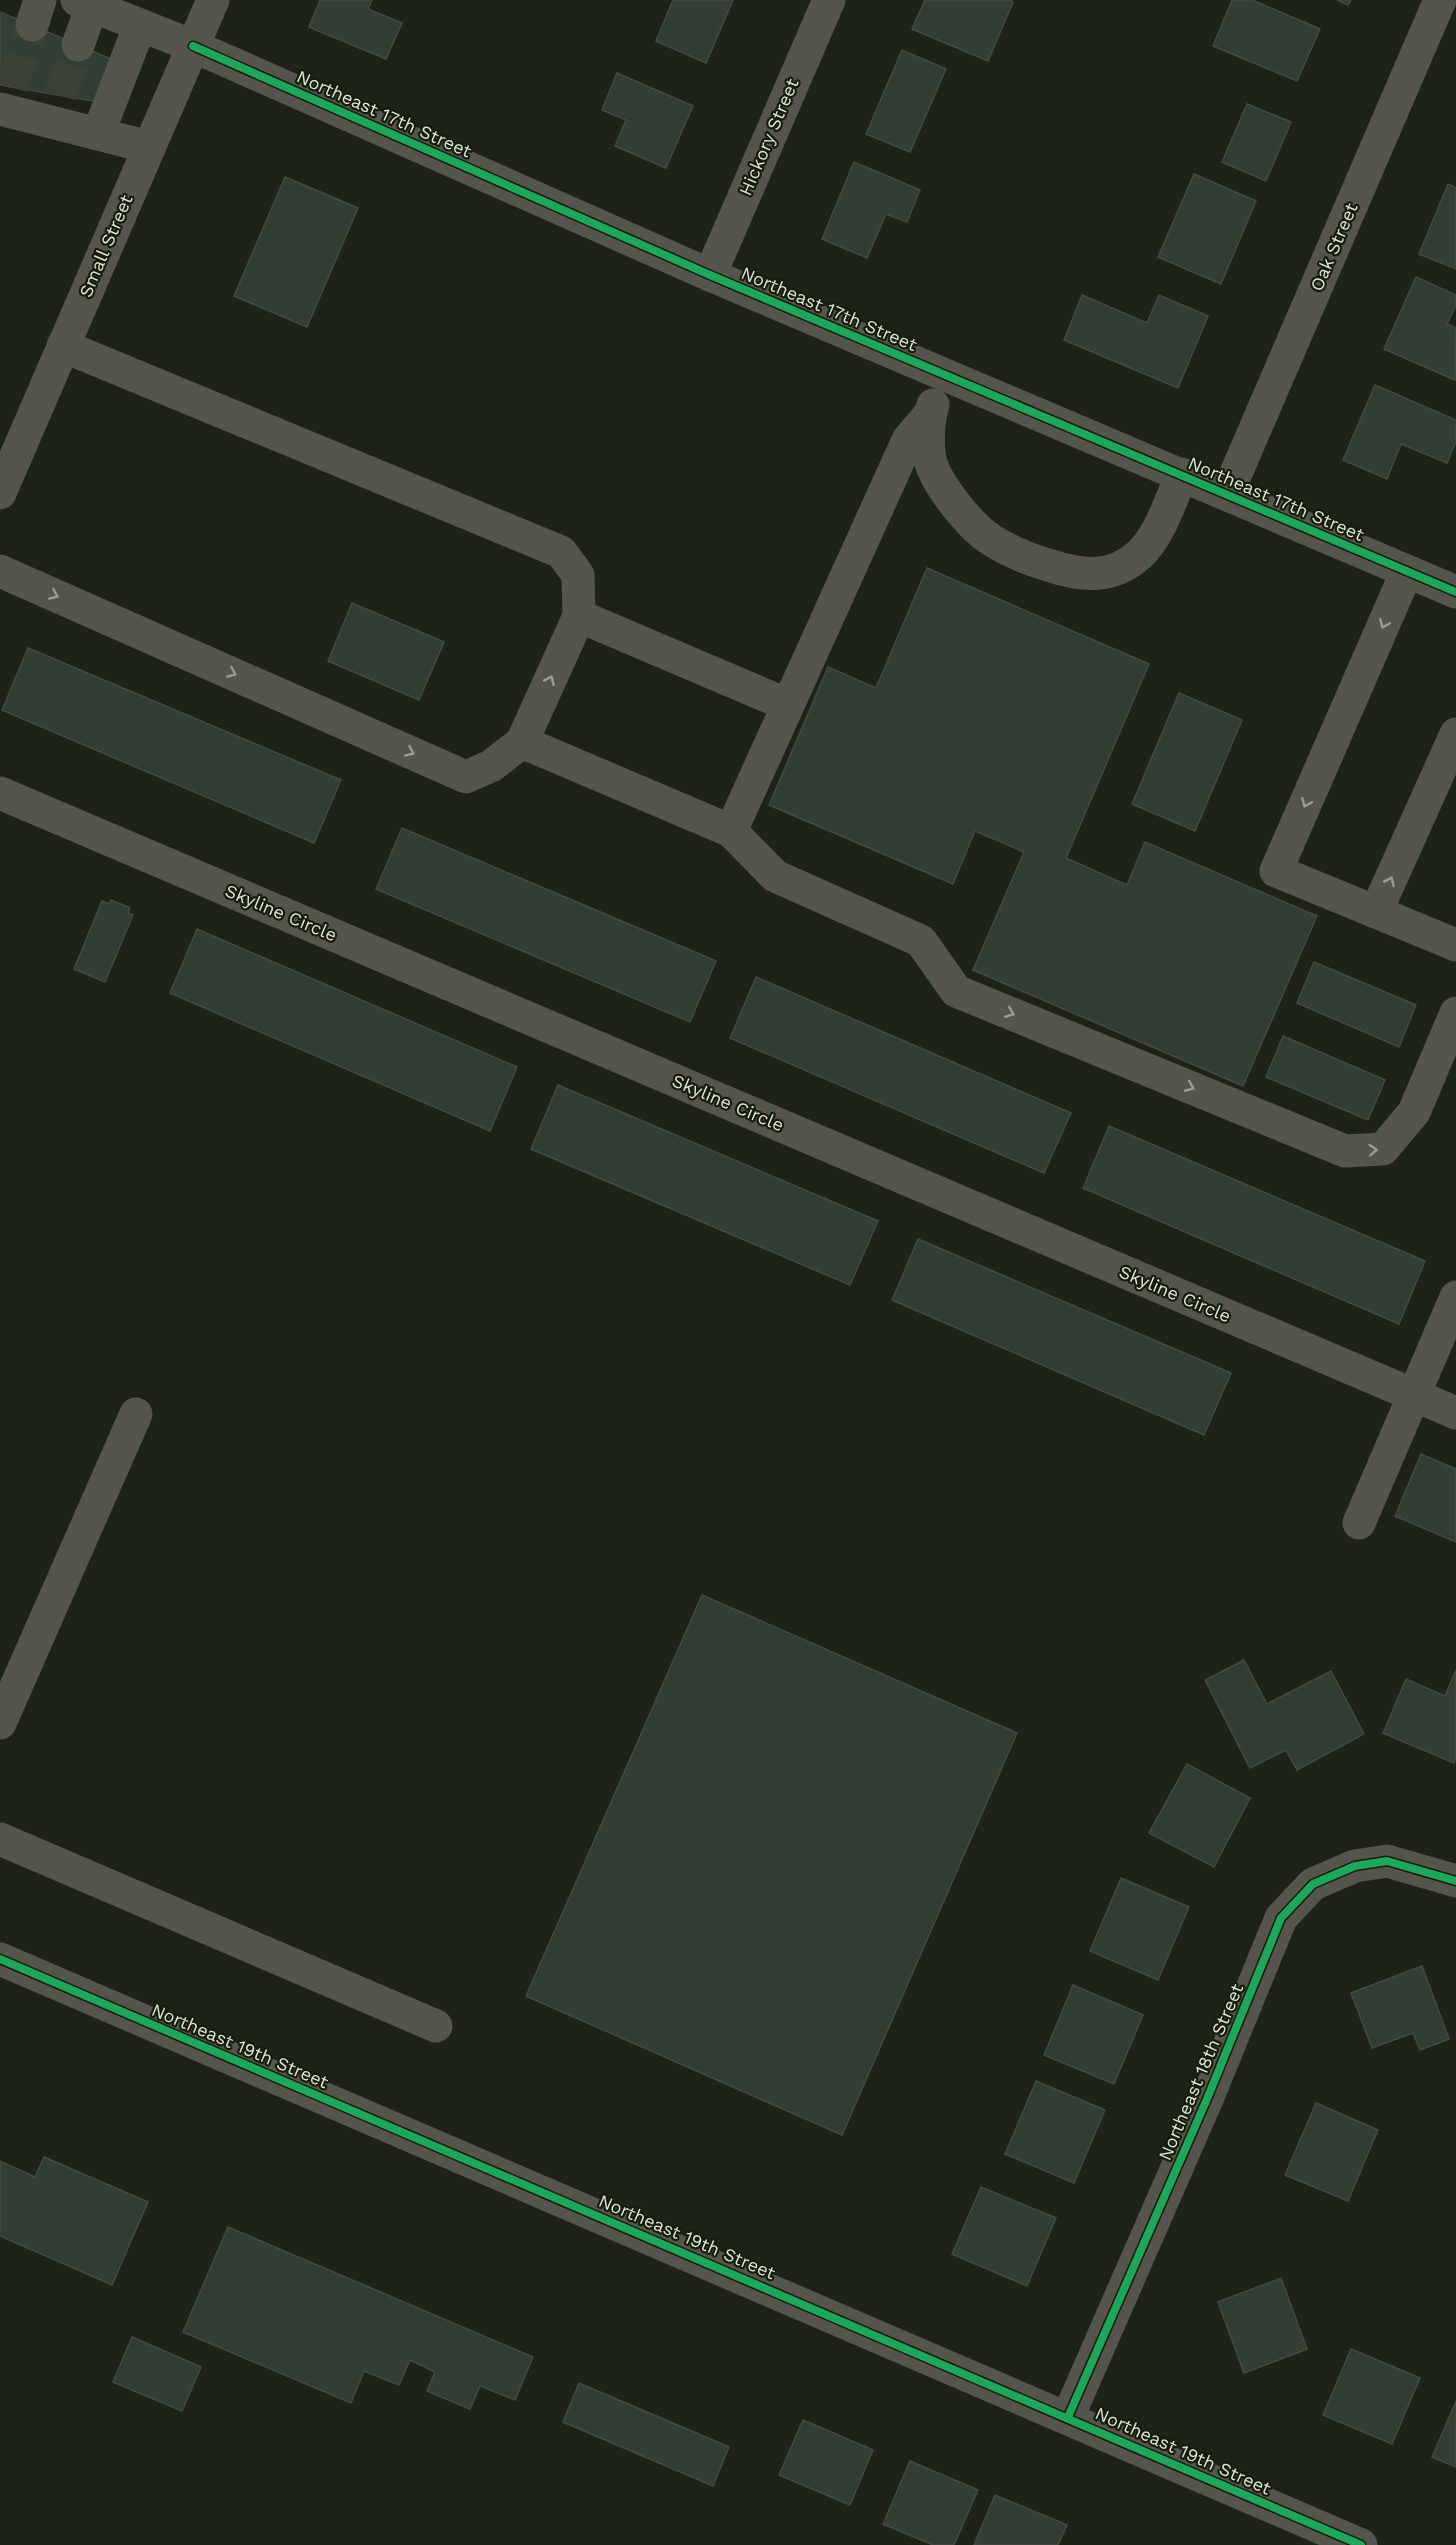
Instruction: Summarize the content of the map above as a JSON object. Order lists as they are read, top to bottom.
{
  "streets": {
    "street": [
      "Northeast 17th Street",
      "Hickory Street",
      "Small Street",
      "Oak Street",
      "Skyline Circle",
      "Northeast 19th Street",
      "Northeast 18th Street"
    ]
  },
  "crossings": [
    ["Northeast 17th Street", "Hickory Street"],
    ["Northeast 17th Street", "Small Street"],
    ["Northeast 17th Street", "Oak Street"],
    ["Northeast 19th Street", "Northeast 18th Street"]
  ]
}
